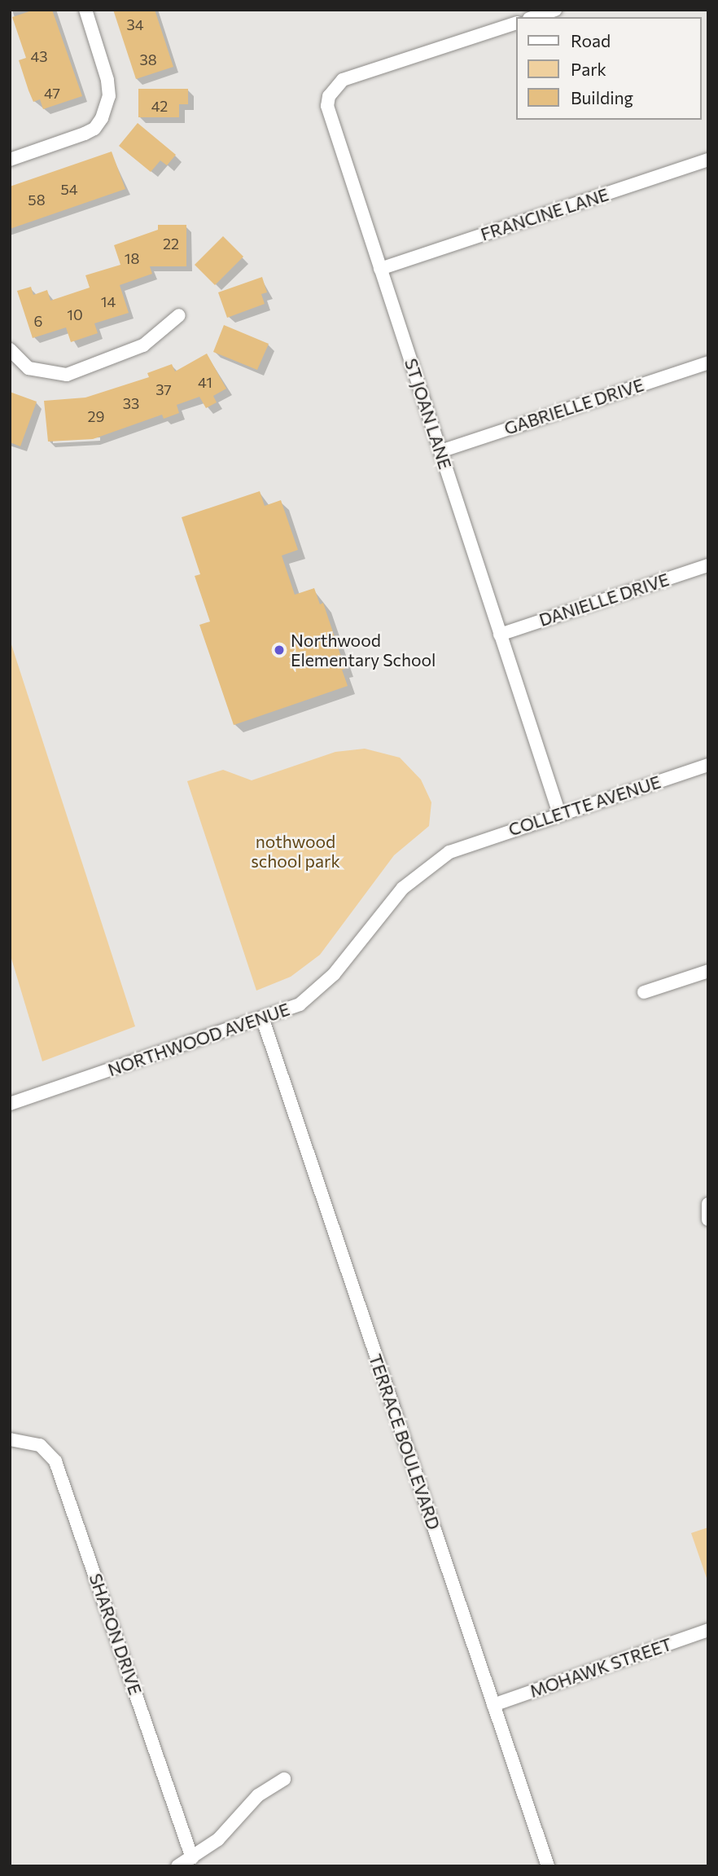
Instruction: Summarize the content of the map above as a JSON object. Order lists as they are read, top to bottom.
{
  "streets": {
    "street": [
      "FRANCINE LANE",
      "GABRIELLE DRIVE",
      "ST JOAN LANE",
      "DANIELLE DRIVE",
      "COLLETTE AVENUE",
      "NORTHWOOD AVENUE",
      "TERRACE BOULEVARD",
      "SHARON DRIVE",
      "MOHAWK STREET"
    ]
  },
  "crossings": [
    ["FRANCINE LANE", "ST JOAN LANE"],
    ["GABRIELLE DRIVE", "ST JOAN LANE"],
    ["ST JOAN LANE", "DANIELLE DRIVE"],
    ["ST JOAN LANE", "COLLETTE AVENUE"],
    ["COLLETTE AVENUE", "NORTHWOOD AVENUE"],
    ["NORTHWOOD AVENUE", "TERRACE BOULEVARD"],
    ["TERRACE BOULEVARD", "MOHAWK STREET"]
  ],
  "parks": ["nothwood school park"],
  "places": ["Northwood Elementary School"],
  "house_numbers": [
    "34",
    "43",
    "38",
    "47",
    "42",
    "54",
    "58",
    "22",
    "18",
    "14",
    "10",
    "6",
    "41",
    "37",
    "33",
    "29"
  ],
  "legend": ["Road", "Park", "Building"]
}
